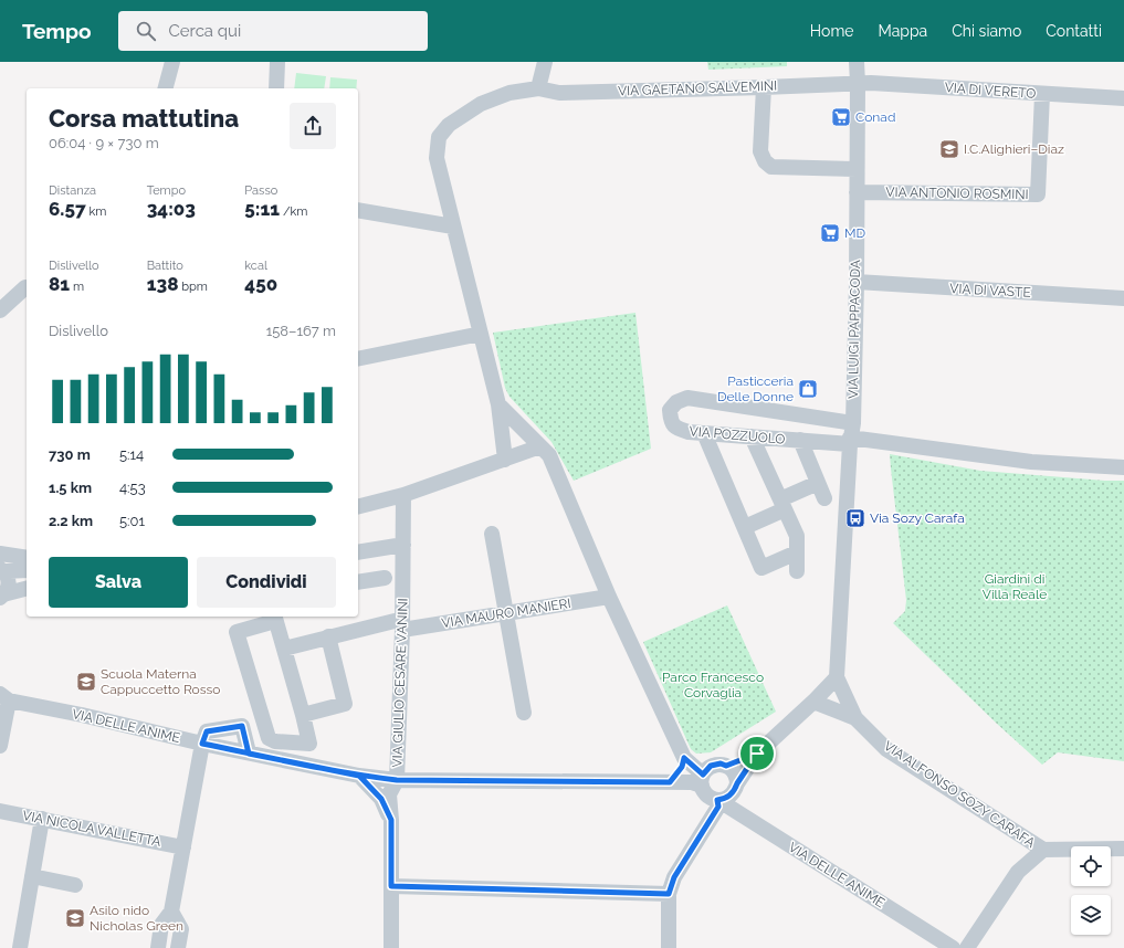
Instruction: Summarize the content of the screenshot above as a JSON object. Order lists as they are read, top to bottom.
{
  "streets": {
    "street": [
      "VIA GAETANO SALVEMINI",
      "VIA DI VERETO",
      "VIA ANTONIO ROSMINI",
      "VIA DI VASTE",
      "VIA LUIGI PAPPACODA",
      "VIA POZZUOLO",
      "VIA MAURO MANIERI",
      "VIA GIULIO CESARE VANINI",
      "VIA DELLE ANIME",
      "VIA ALFONSO SOZY CARAFA",
      "VIA NICOLA VALLETTA"
    ]
  },
  "crossings": [
    ["VIA GAETANO SALVEMINI", "VIA DI VERETO"],
    ["VIA GAETANO SALVEMINI", "VIA LUIGI PAPPACODA"],
    ["VIA DI VERETO", "VIA ANTONIO ROSMINI"],
    ["VIA DI VERETO", "VIA LUIGI PAPPACODA"],
    ["VIA ANTONIO ROSMINI", "VIA LUIGI PAPPACODA"],
    ["VIA DI VASTE", "VIA LUIGI PAPPACODA"],
    ["VIA LUIGI PAPPACODA", "VIA POZZUOLO"],
    ["VIA LUIGI PAPPACODA", "VIA ALFONSO SOZY CARAFA"],
    ["VIA POZZUOLO", "VIA ALFONSO SOZY CARAFA"],
    ["VIA MAURO MANIERI", "VIA GIULIO CESARE VANINI"],
    ["VIA GIULIO CESARE VANINI", "VIA DELLE ANIME"]
  ],
  "parks": ["Giardini di Villa Reale", "Parco Francesco Corvaglia"],
  "places": {
    "supermarket": ["Conad", "MD"],
    "school or university": ["I.C.Alighieri–Diaz", "Scuola Materna Cappuccetto Rosso", "Asilo nido Nicholas Green"],
    "shop": ["Pasticceria Delle Donne"],
    "bus stop": ["Via Sozy Carafa"]
  },
  "page": {
    "header": "Tempo",
    "search": "Cerca qui",
    "nav": [
      "Home",
      "Mappa",
      "Chi siamo",
      "Contatti"
    ],
    "heading": ["Corsa mattutina", "06:04 · 9 × 730 m"],
    "stats": [
      ["Distanza", "6.57 km"],
      ["Tempo", "34:03"],
      ["Passo", "5:11 /km"],
      ["Dislivello", "81 m"],
      ["Battito", "138 bpm"],
      ["kcal", "450"]
    ],
    "chart": ["Dislivello", "158–167 m"],
    "list": [
      {
        "name": "730 m",
        "note": "5:14"
      },
      {
        "name": "1.5 km",
        "note": "4:53"
      },
      {
        "name": "2.2 km",
        "note": "5:01"
      }
    ],
    "buttons": ["Salva", "Condividi"]
  }
}
